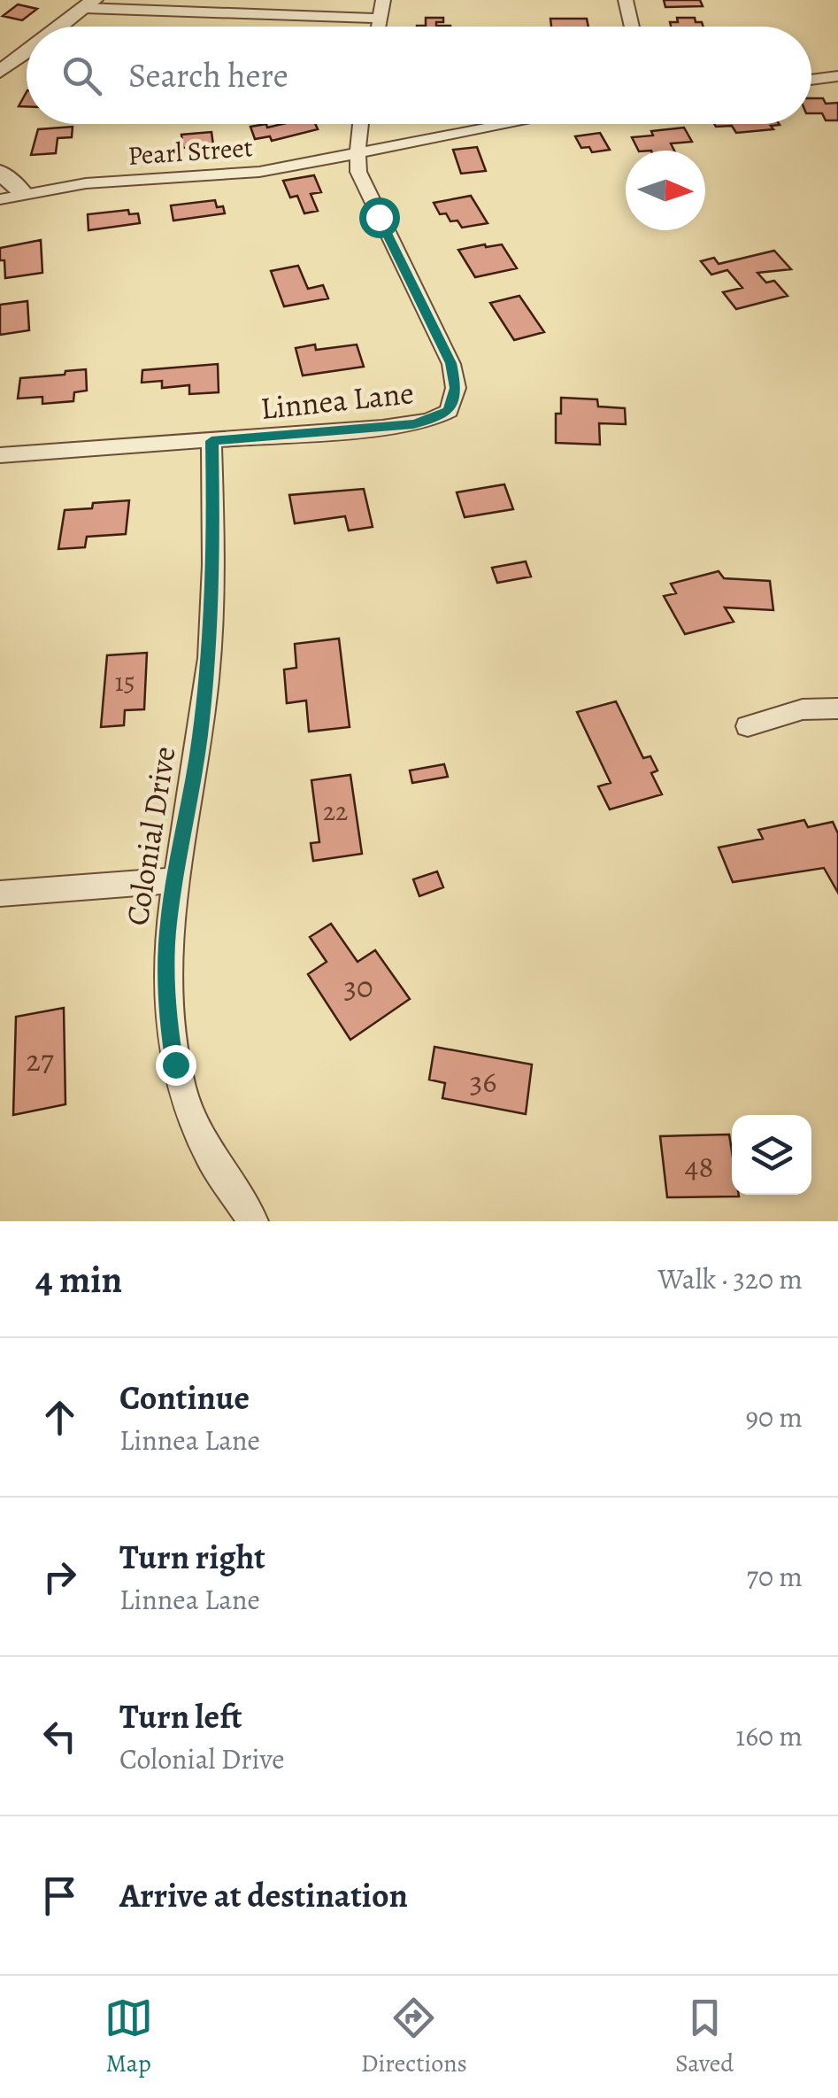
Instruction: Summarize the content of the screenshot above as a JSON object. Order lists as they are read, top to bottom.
{
  "streets": {
    "street": ["Pearl Street", "Linnea Lane", "Colonial Drive"]
  },
  "crossings": [
    ["Pearl Street", "Linnea Lane"],
    ["Linnea Lane", "Colonial Drive"]
  ],
  "house_numbers": [
    "15",
    "22",
    "30",
    "27",
    "36",
    "48"
  ],
  "north": "right",
  "page": {
    "search": "Search here",
    "heading": ["4 min", "Walk · 320 m"],
    "list": [
      ["Continue", "Linnea Lane", "90 m"],
      ["Turn right", "Linnea Lane", "70 m"],
      ["Turn left", "Colonial Drive", "160 m"],
      "Arrive at destination"
    ],
    "nav": ["Map", "Directions", "Saved"]
  }
}
